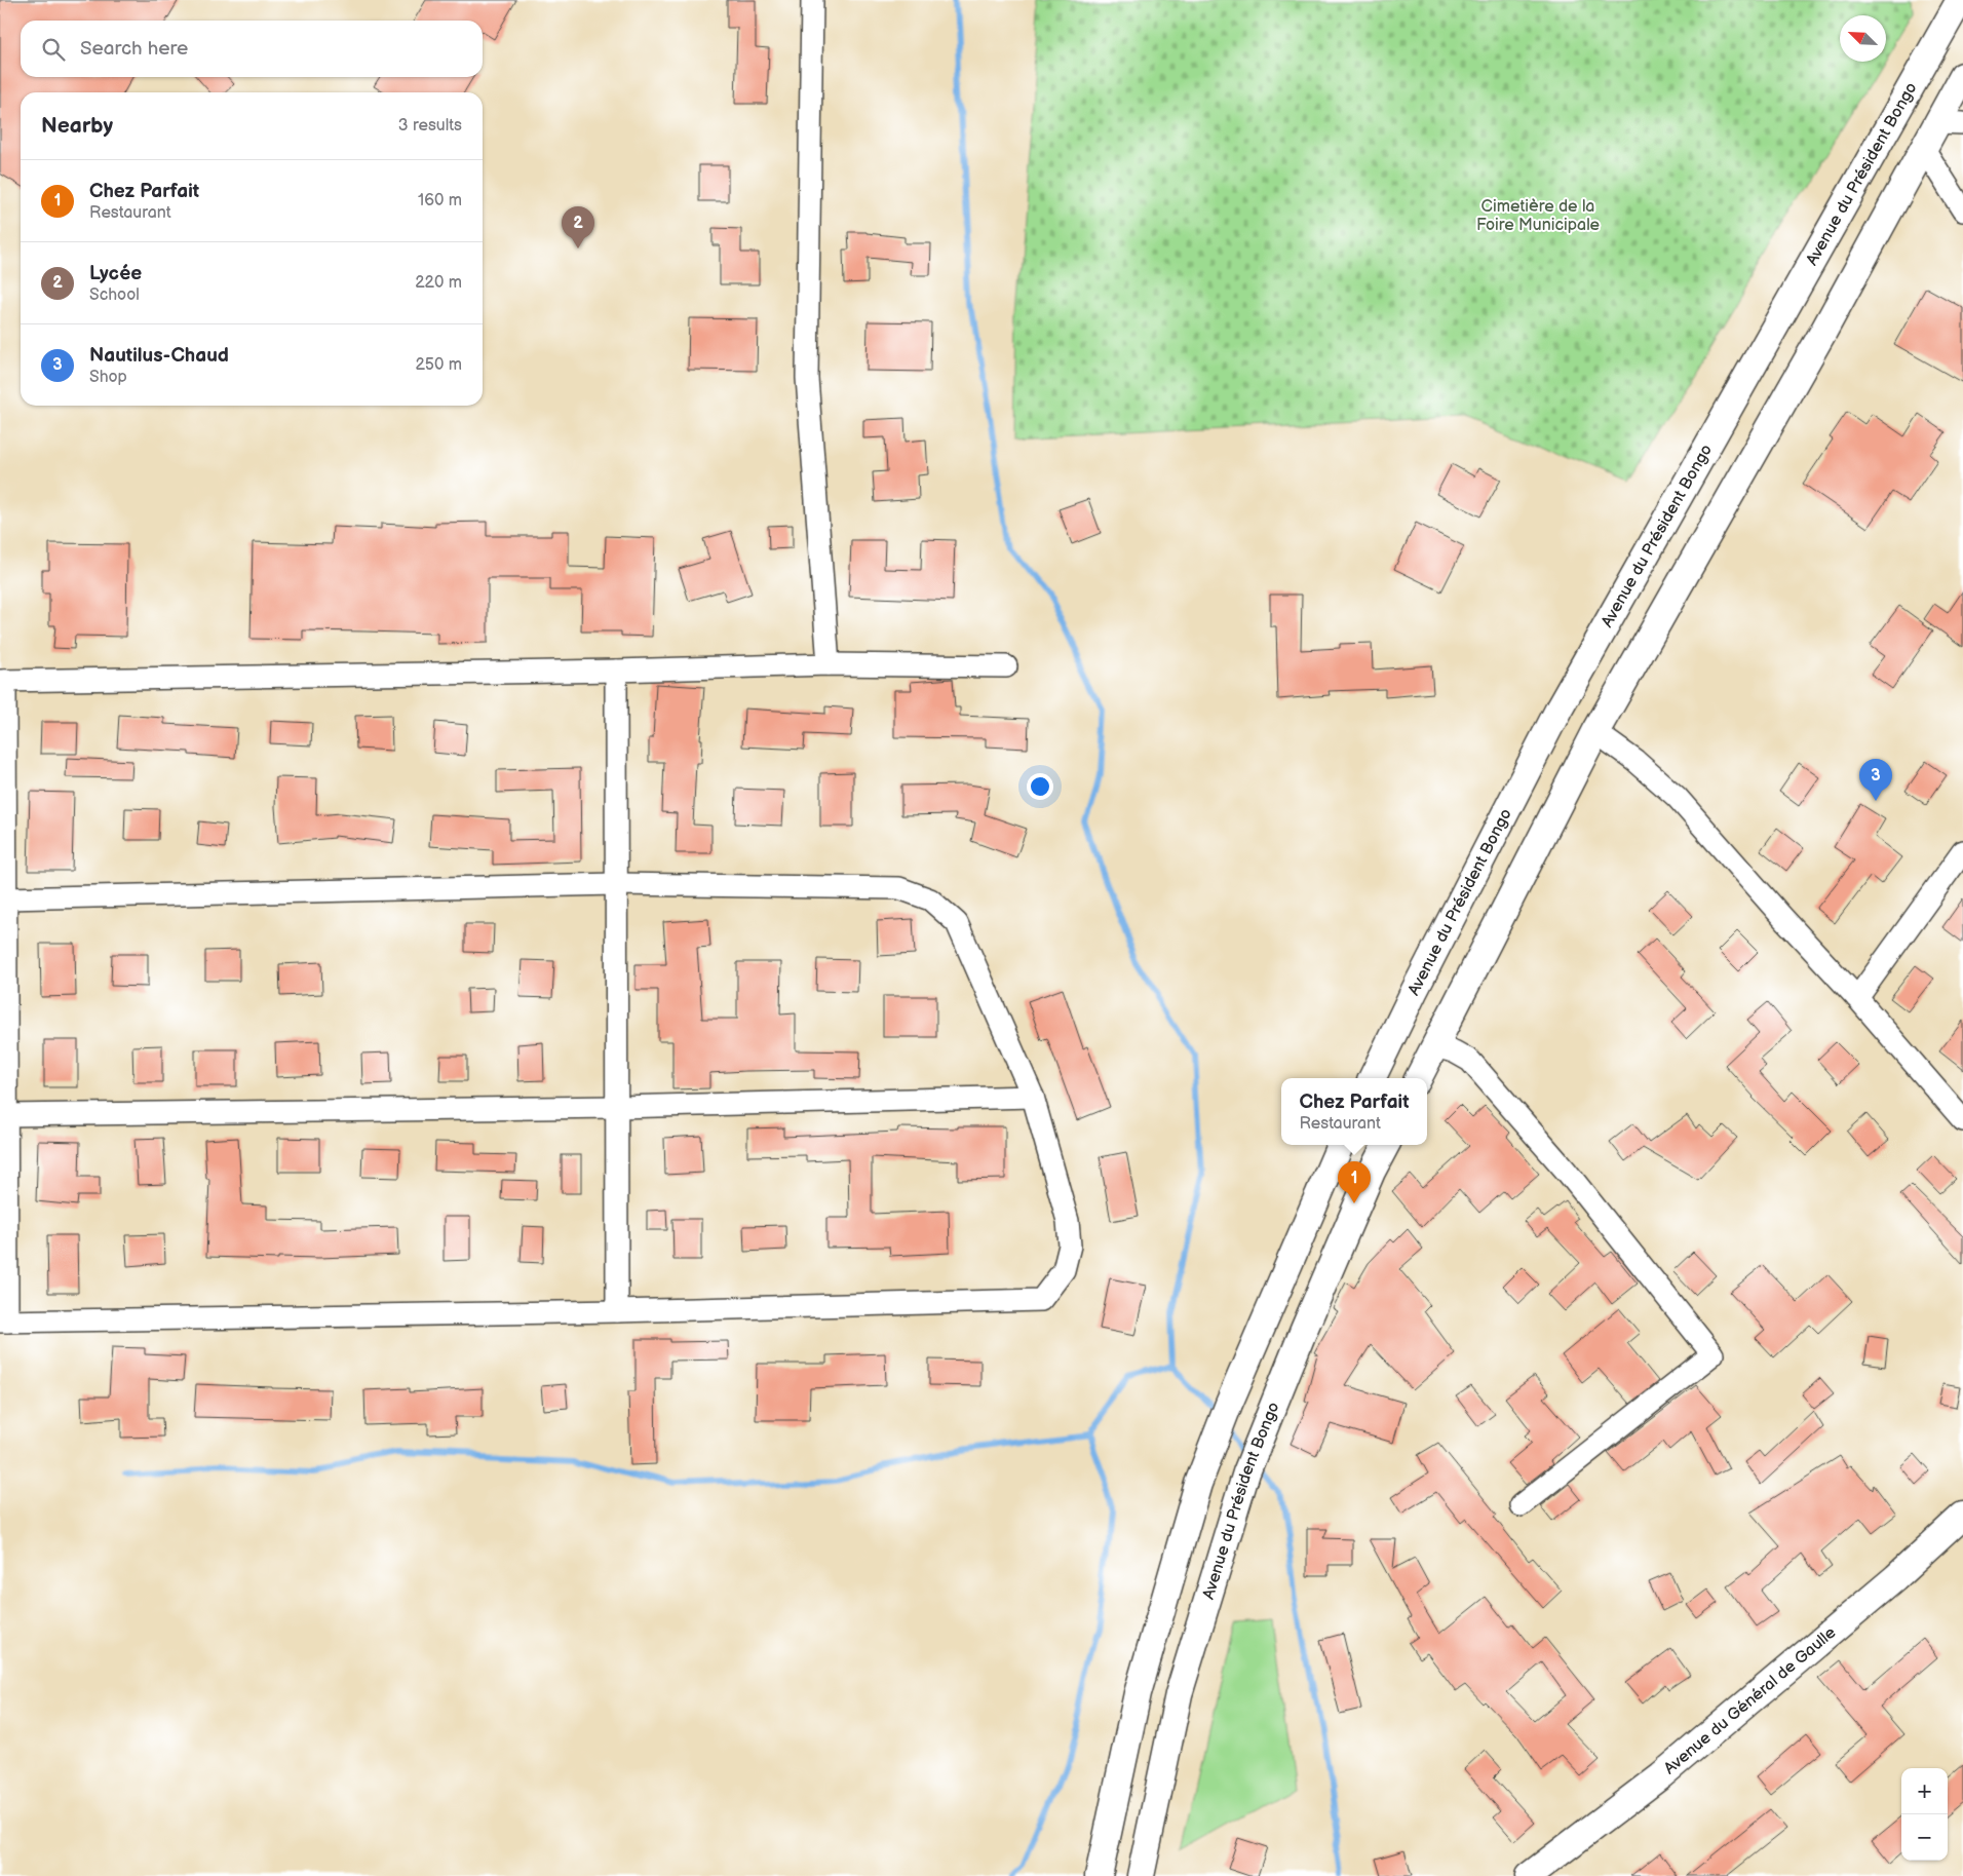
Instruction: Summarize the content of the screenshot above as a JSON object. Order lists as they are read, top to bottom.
{
  "streets": {
    "street": ["Avenue du Président Bongo", "Avenue du Général de Gaulle"]
  },
  "parks": ["Cimetière de la Foire Municipale"],
  "north": "top left",
  "page": {
    "search": "Search here",
    "heading": ["Nearby", "3 results"],
    "list": [
      {
        "mark": "1",
        "name": "Chez Parfait",
        "note": "Restaurant",
        "value": "160 m"
      },
      {
        "mark": "2",
        "name": "Lycée",
        "note": "School",
        "value": "220 m"
      },
      {
        "mark": "3",
        "name": "Nautilus-Chaud",
        "note": "Shop",
        "value": "250 m"
      }
    ],
    "pins": ["2", "3", "1"],
    "popup": ["Chez Parfait", "Restaurant"],
    "map_buttons": ["+", "−"]
  }
}
